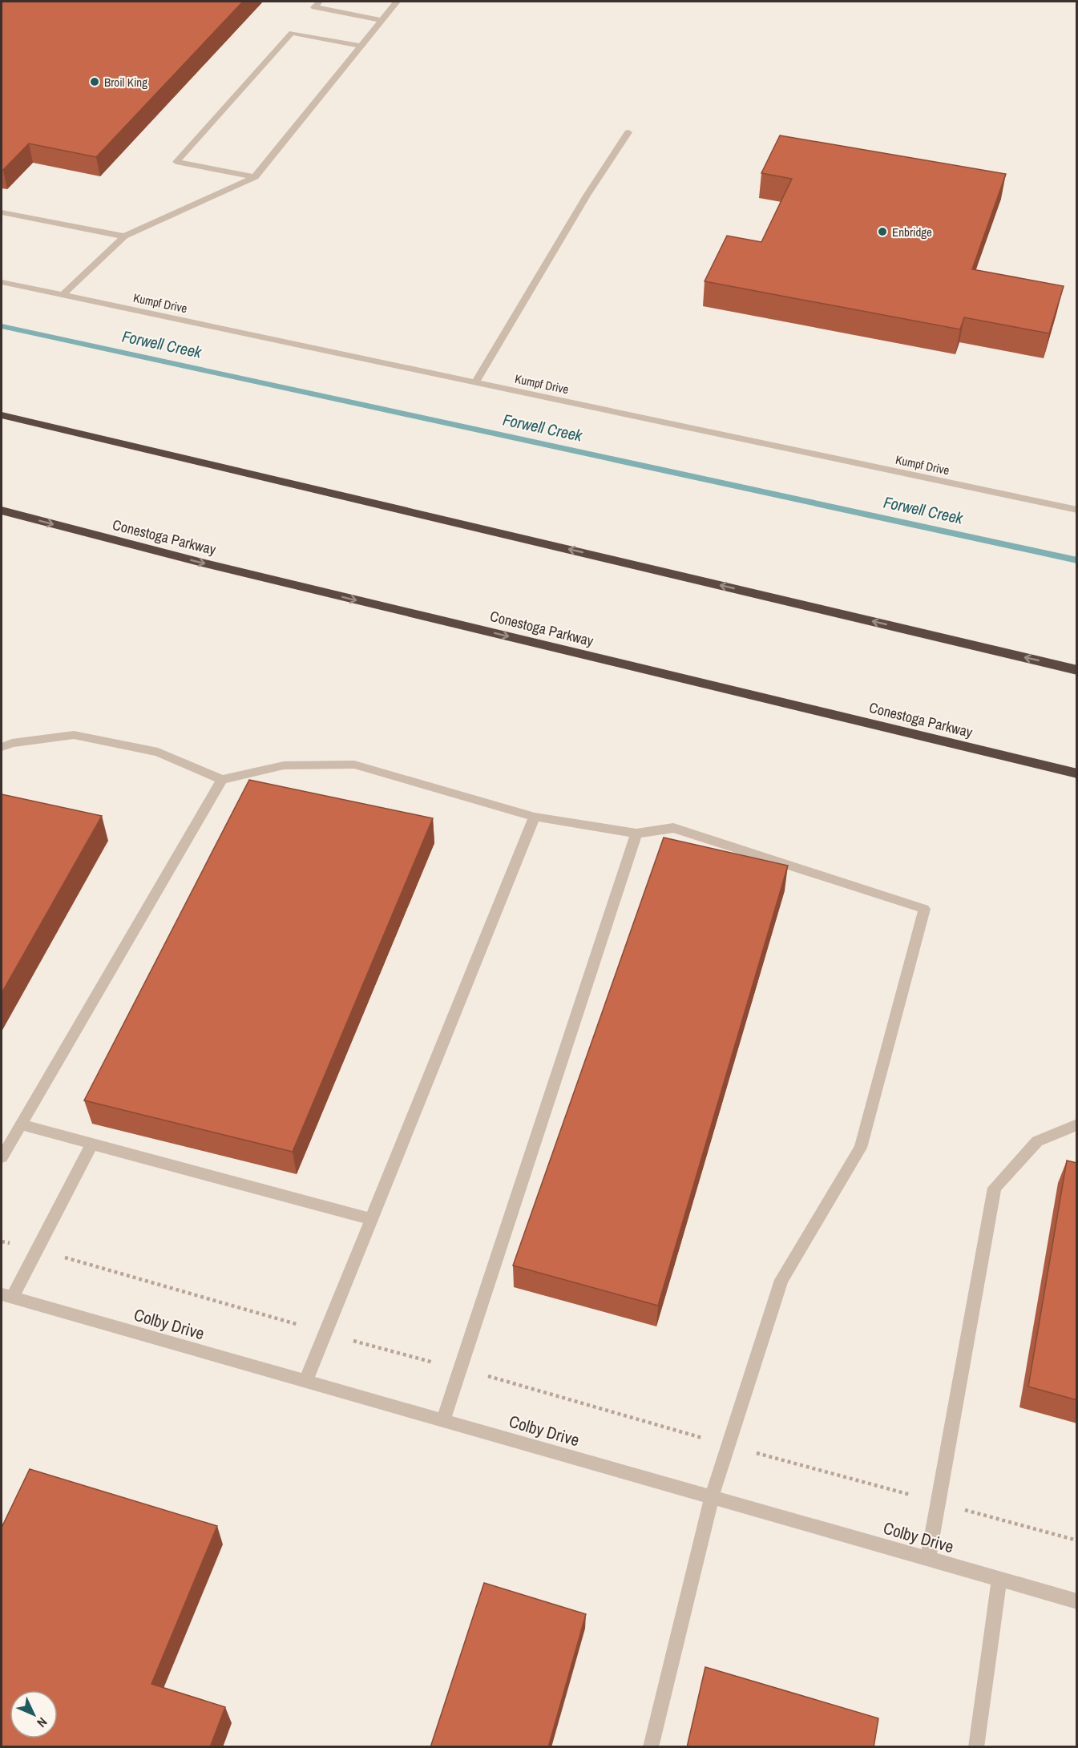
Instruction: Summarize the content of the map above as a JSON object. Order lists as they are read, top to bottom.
{
  "streets": {
    "highway": ["Conestoga Parkway"],
    "street": ["Kumpf Drive", "Colby Drive"]
  },
  "water": ["Forwell Creek"],
  "places": ["Broil King", "Enbridge"],
  "north": "bottom right"
}
